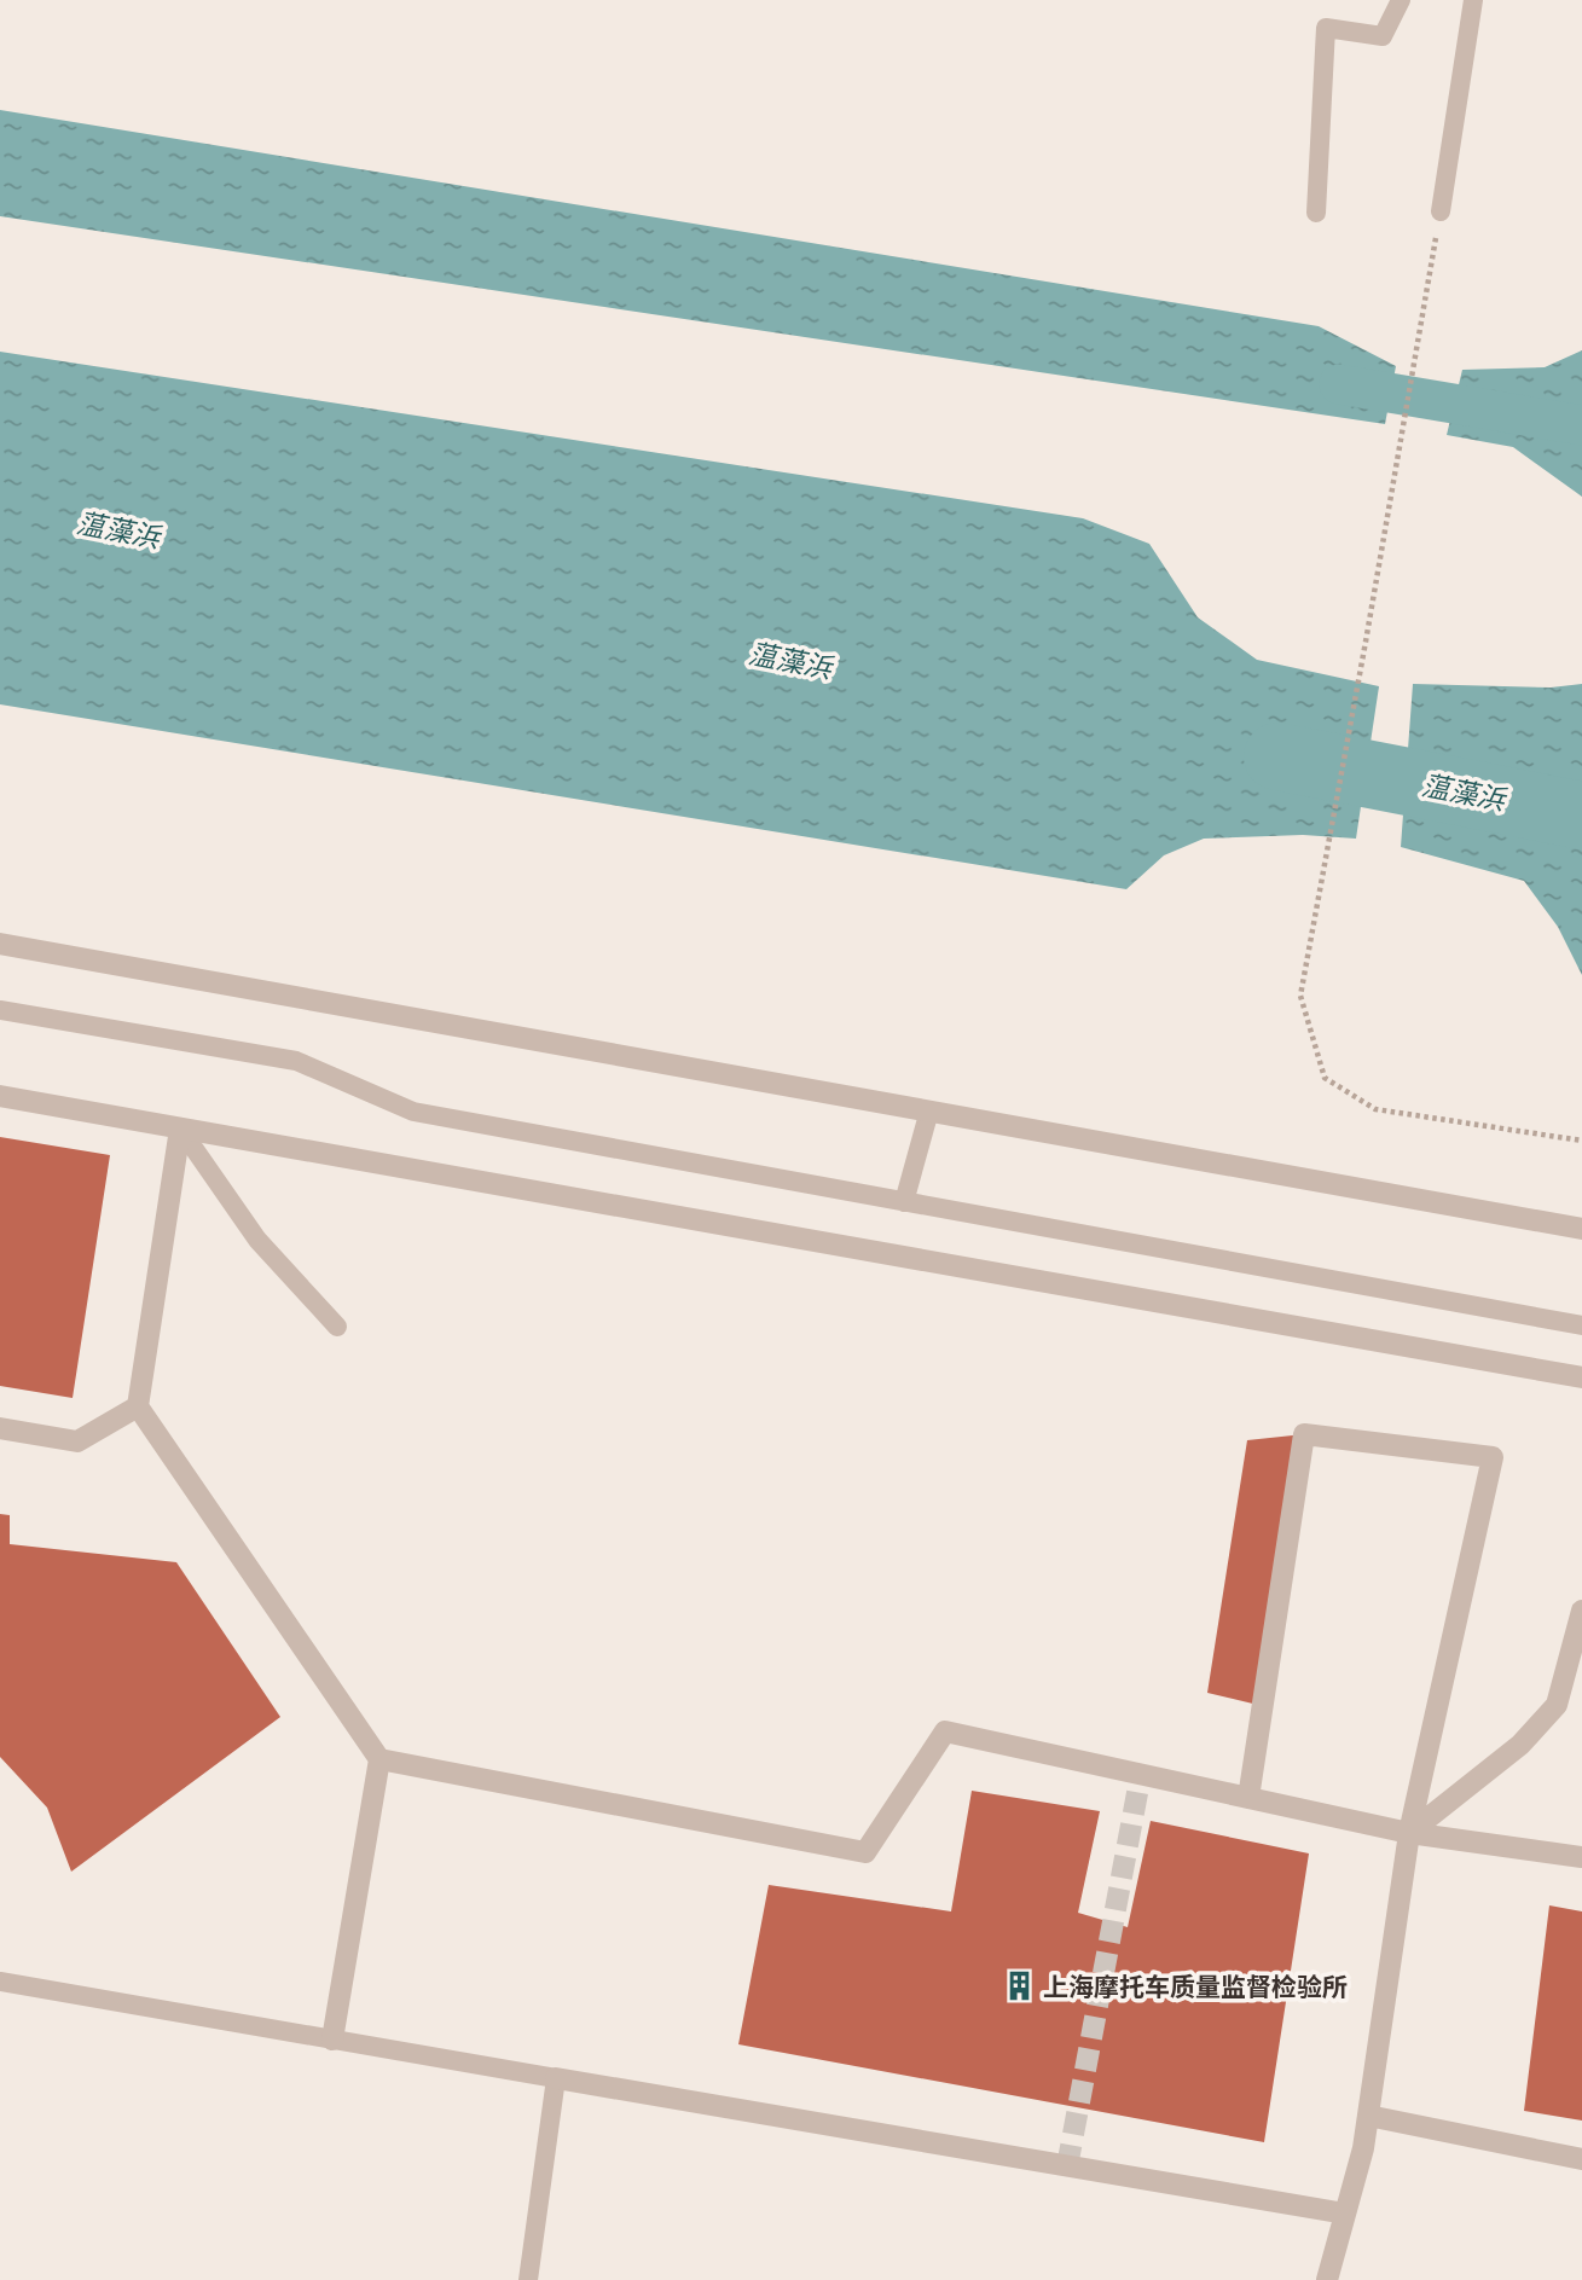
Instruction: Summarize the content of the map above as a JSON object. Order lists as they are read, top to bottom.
{
  "water": ["蕰藻浜"],
  "places": {
    "building": ["上海摩托车质量监督检验所"]
  }
}
